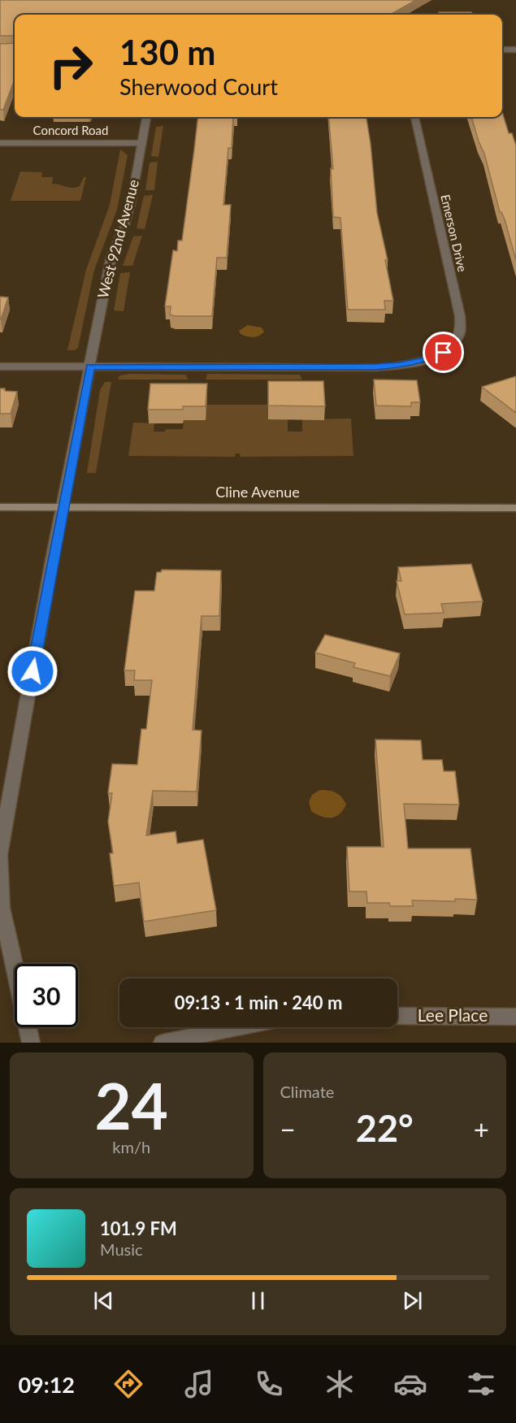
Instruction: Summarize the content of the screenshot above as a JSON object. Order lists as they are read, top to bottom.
{
  "streets": {
    "street": [
      "Concord Road",
      "Emerson Drive",
      "West 92nd Avenue",
      "Cline Avenue",
      "Lee Place"
    ]
  },
  "crossings": [
    ["Concord Road", "West 92nd Avenue"],
    ["Emerson Drive", "West 92nd Avenue"],
    ["West 92nd Avenue", "Cline Avenue"]
  ],
  "page": {
    "turn": ["130 m", "Sherwood Court"],
    "limit": "30",
    "trip": "09:13 · 1 min · 240 m",
    "tile": [
      ["24", "km/h"],
      "Climate"
    ],
    "heat": ["−", "22°", "+"],
    "song": ["101.9 FM", "Music"],
    "tabs": "09:12"
  }
}
